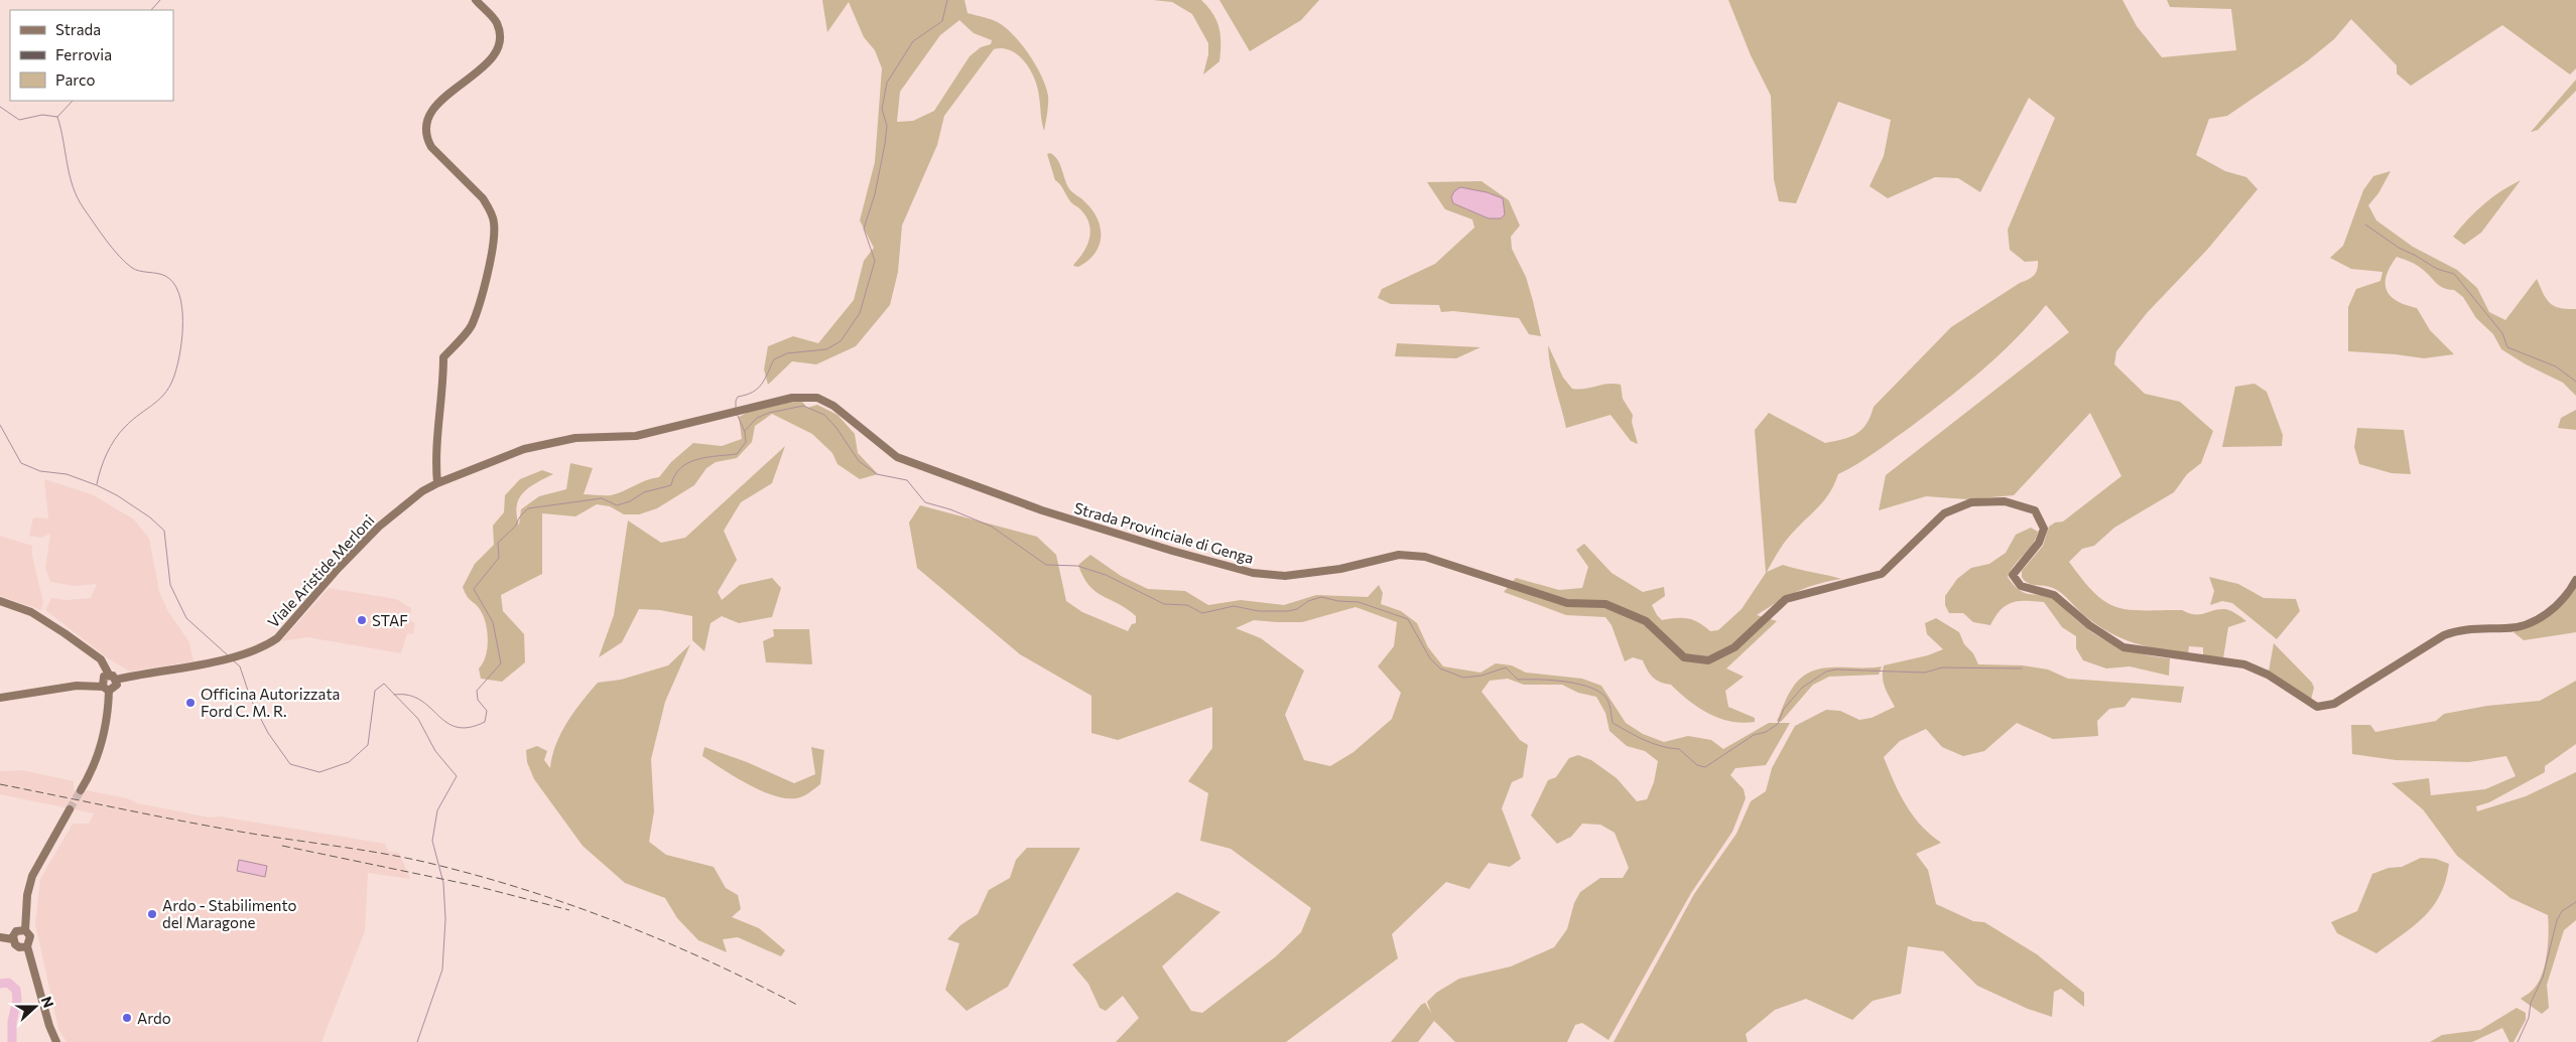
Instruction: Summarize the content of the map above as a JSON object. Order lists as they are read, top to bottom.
{
  "streets": {
    "main road": ["Strada Provinciale di Genga", "Viale Aristide Merloni"]
  },
  "crossings": [
    ["Strada Provinciale di Genga", "Viale Aristide Merloni"]
  ],
  "places": [
    "STAF",
    "Officina Autorizzata Ford C. M. R.",
    "Ardo - Stabilimento del Maragone",
    "Ardo"
  ],
  "legend": ["Strada", "Ferrovia", "Parco"],
  "north": "right"
}
